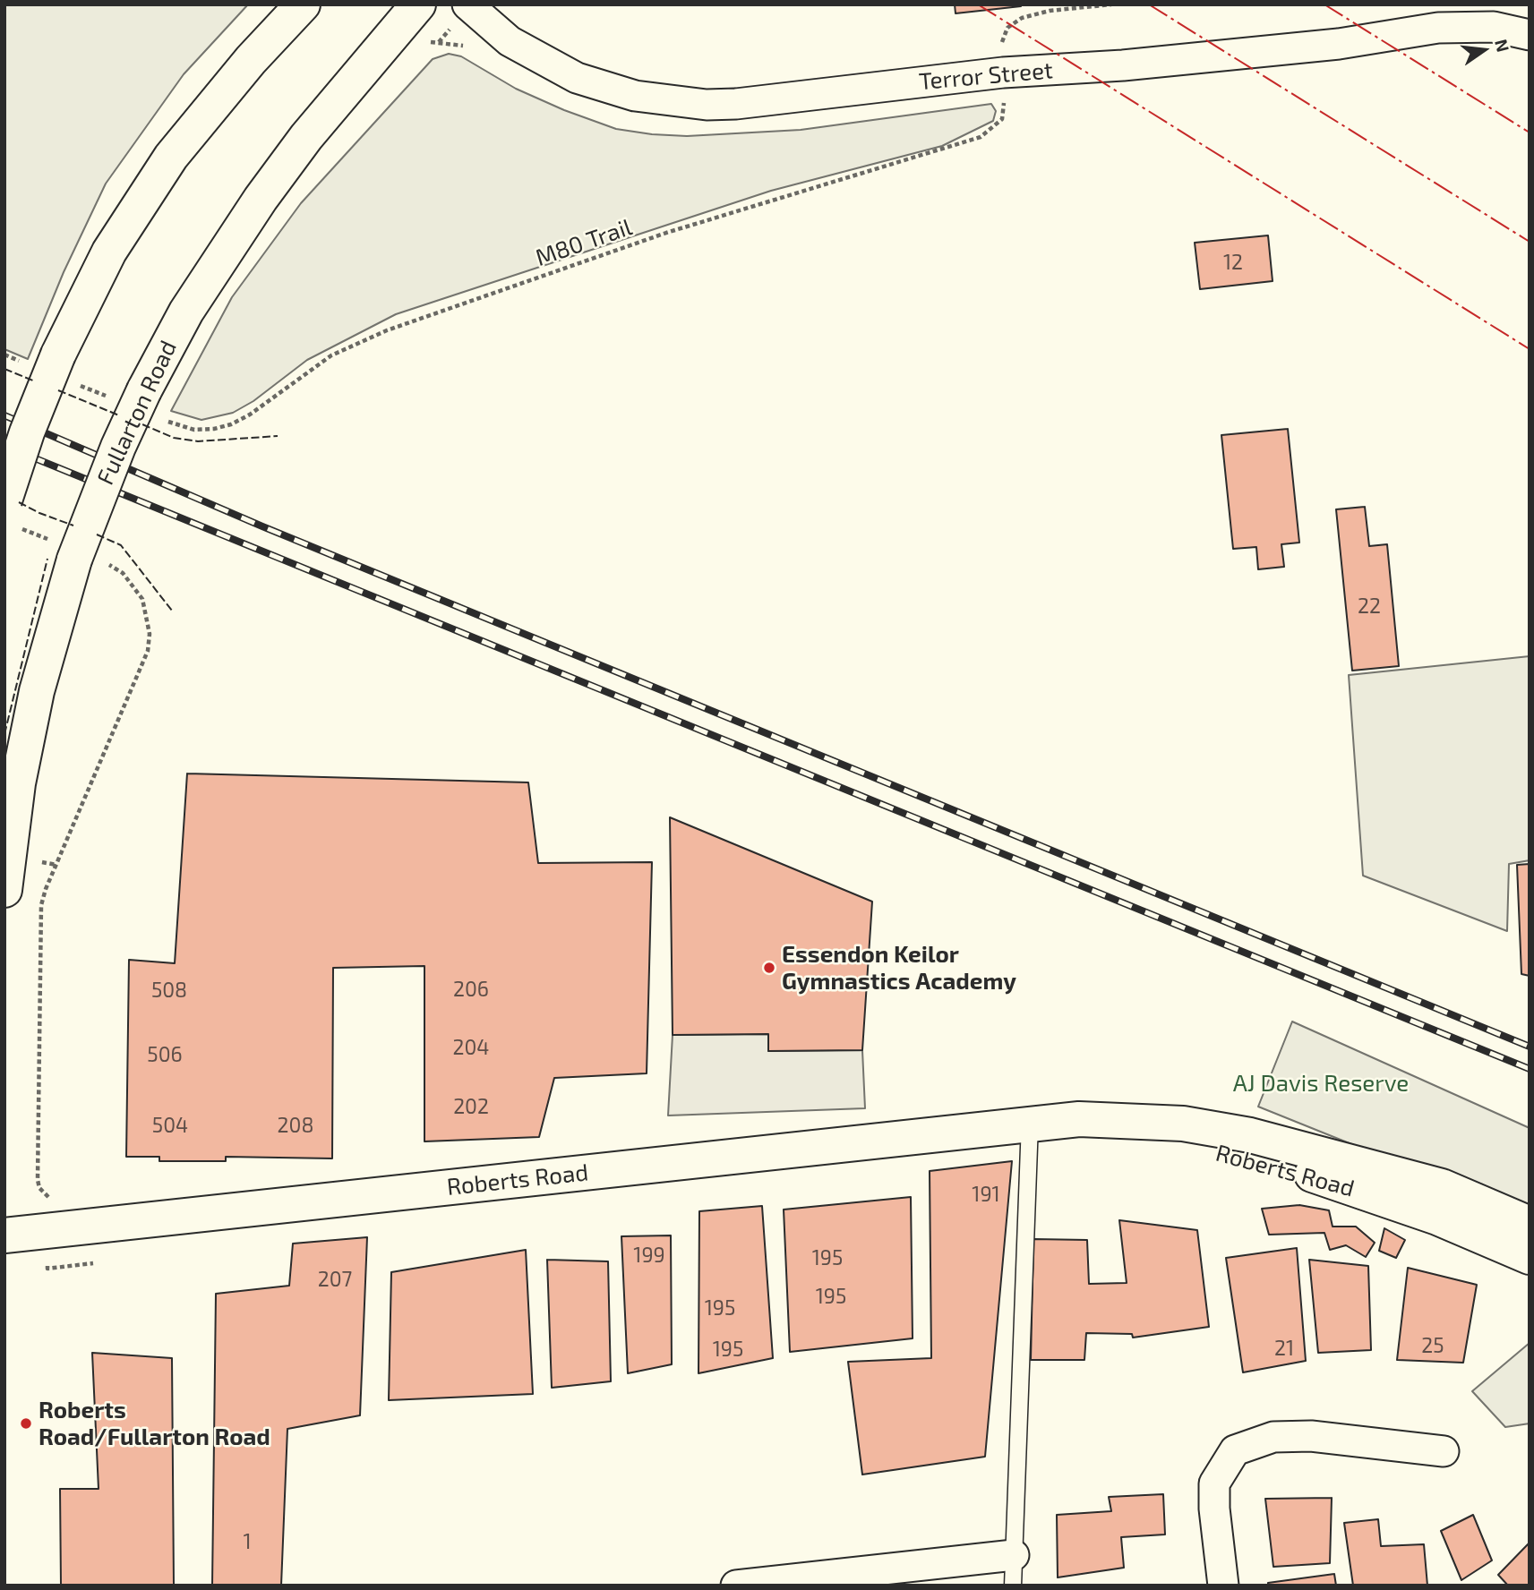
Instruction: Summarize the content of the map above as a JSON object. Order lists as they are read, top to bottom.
{
  "streets": {
    "main road": ["Fullarton Road", "Roberts Road"],
    "street": ["Terror Street"],
    "path": ["M80 Trail"]
  },
  "crossings": [
    ["Terror Street", "M80 Trail"],
    ["M80 Trail", "Fullarton Road"]
  ],
  "parks": ["AJ Davis Reserve"],
  "places": ["Essendon Keilor Gymnastics Academy", "Roberts Road/Fullarton Road"],
  "house_numbers": [
    "12",
    "22",
    "206",
    "508",
    "204",
    "506",
    "202",
    "504",
    "208",
    "191",
    "199",
    "195",
    "207",
    "195",
    "195",
    "25",
    "21",
    "195",
    "1"
  ],
  "north": "right"
}
